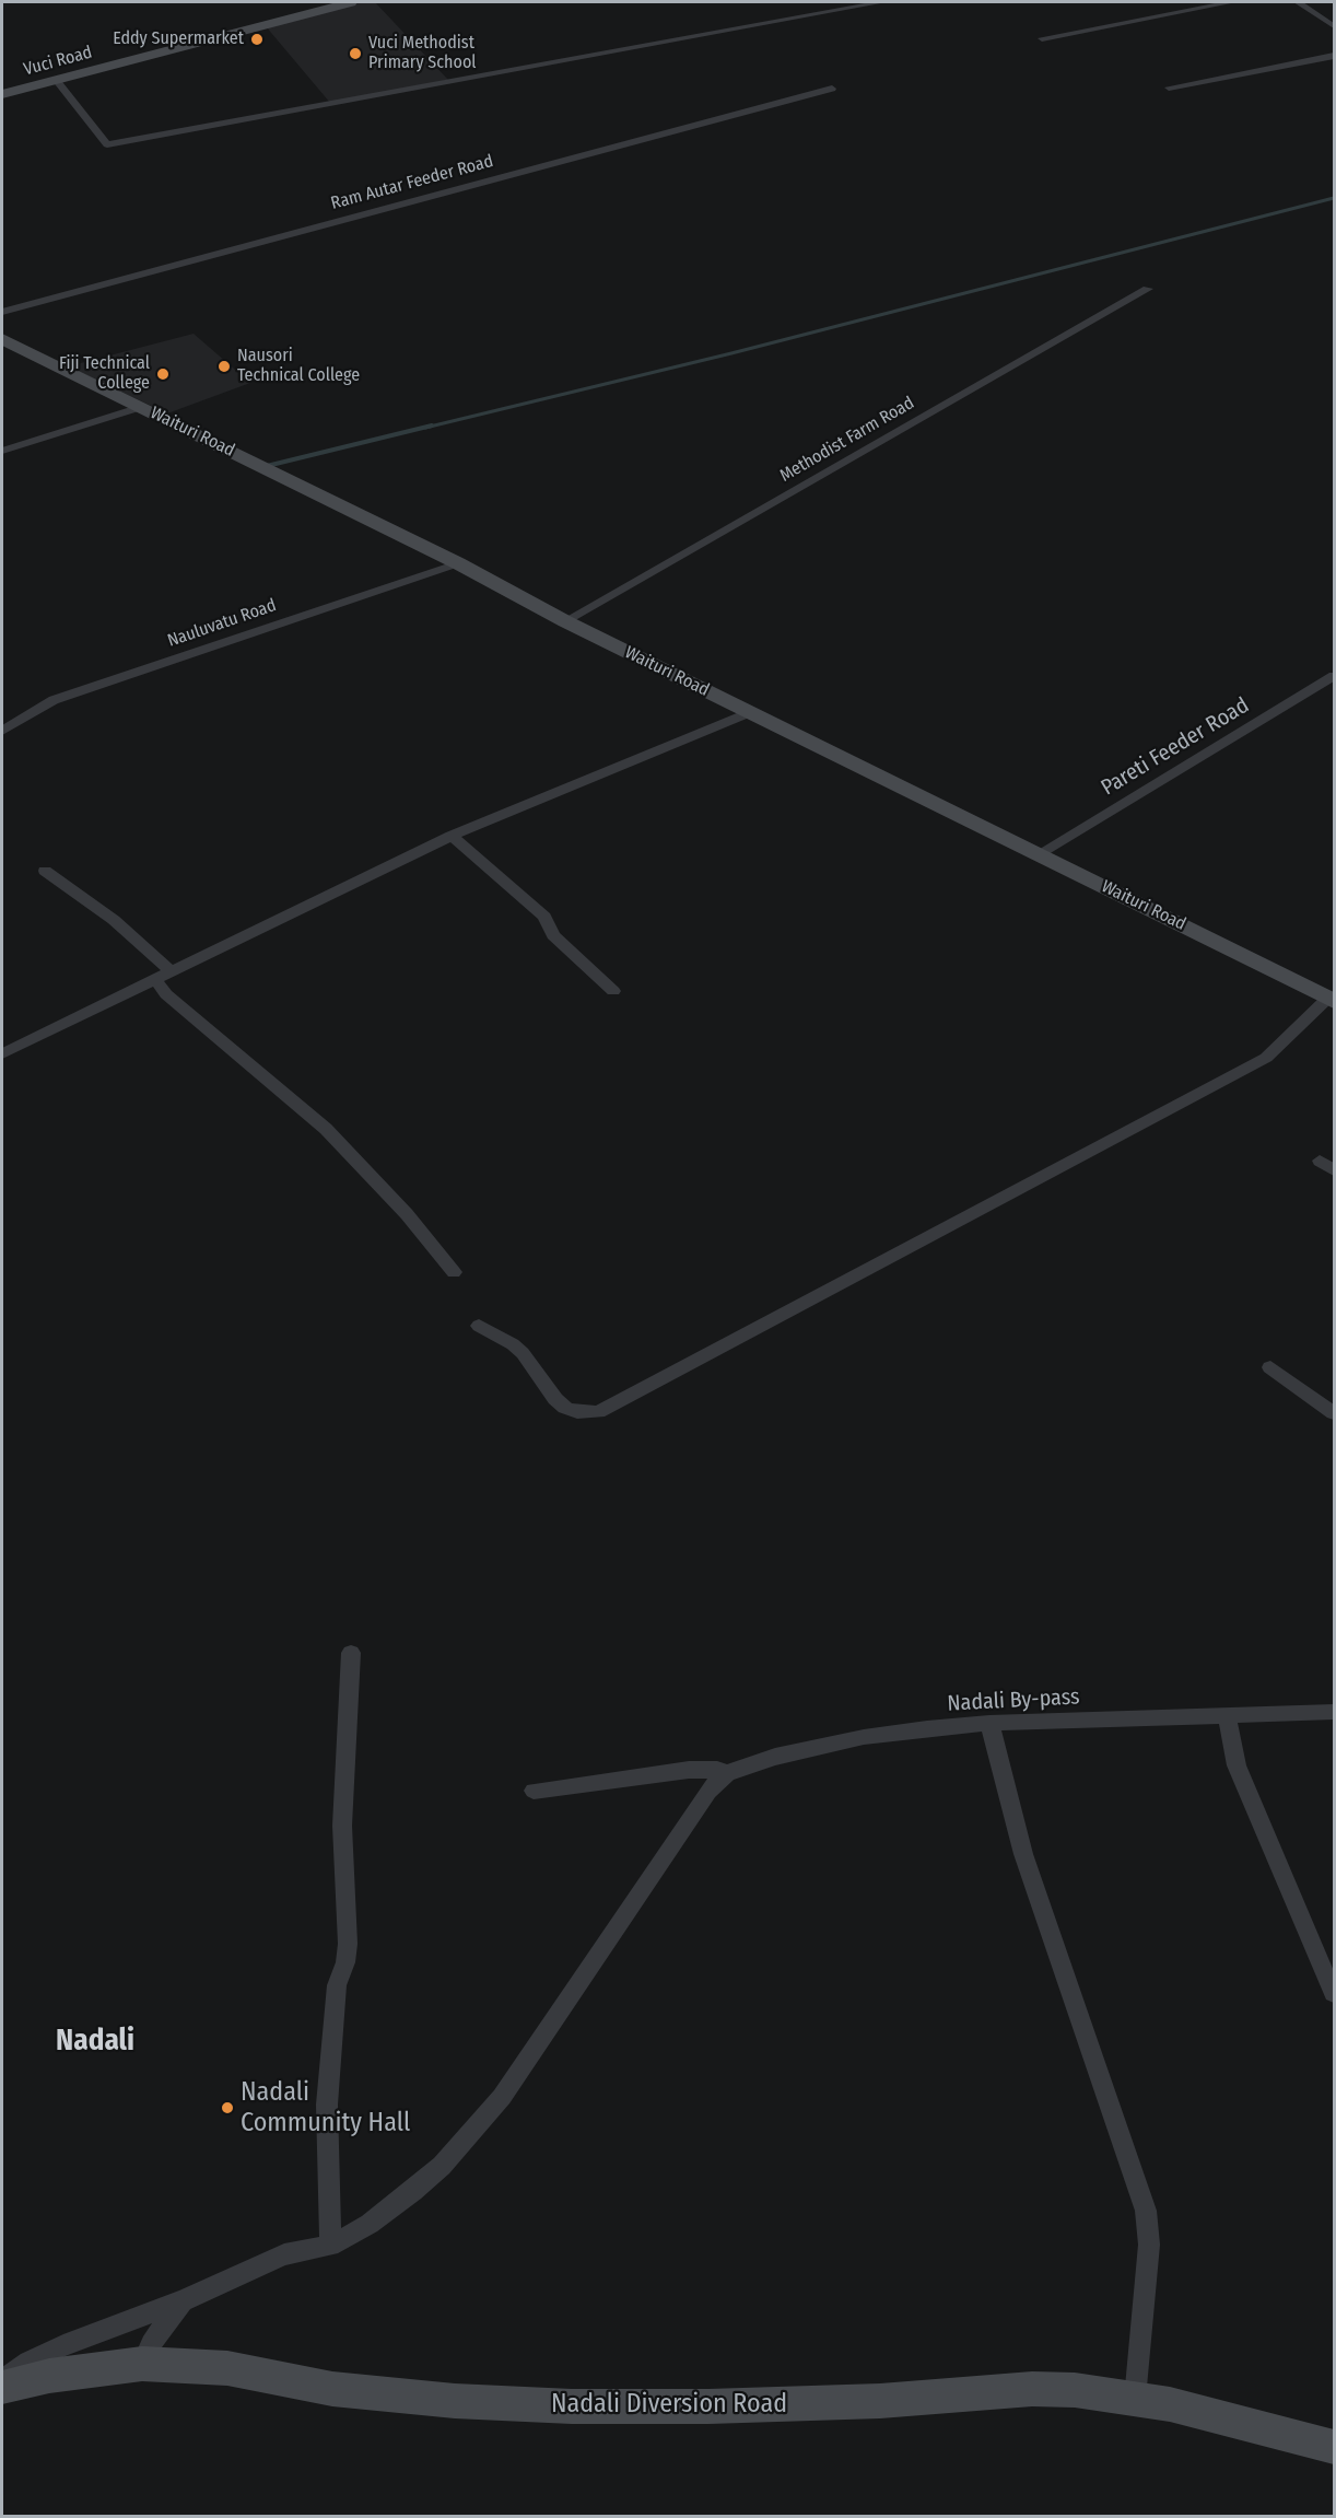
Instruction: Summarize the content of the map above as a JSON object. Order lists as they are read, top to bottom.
{
  "streets": {
    "main road": ["Vuci Road", "Waituri Road", "Nadali Diversion Road"],
    "street": [
      "Ram Autar Feeder Road",
      "Methodist Farm Road",
      "Nauluvatu Road",
      "Pareti Feeder Road",
      "Nadali By-pass"
    ]
  },
  "crossings": [
    ["Waituri Road", "Methodist Farm Road"],
    ["Waituri Road", "Nauluvatu Road"],
    ["Waituri Road", "Pareti Feeder Road"]
  ],
  "districts": ["Nadali"],
  "places": [
    "Eddy Supermarket",
    "Vuci Methodist Primary School",
    "Nausori Technical College",
    "Fiji Technical College",
    "Nadali Community Hall"
  ]
}
